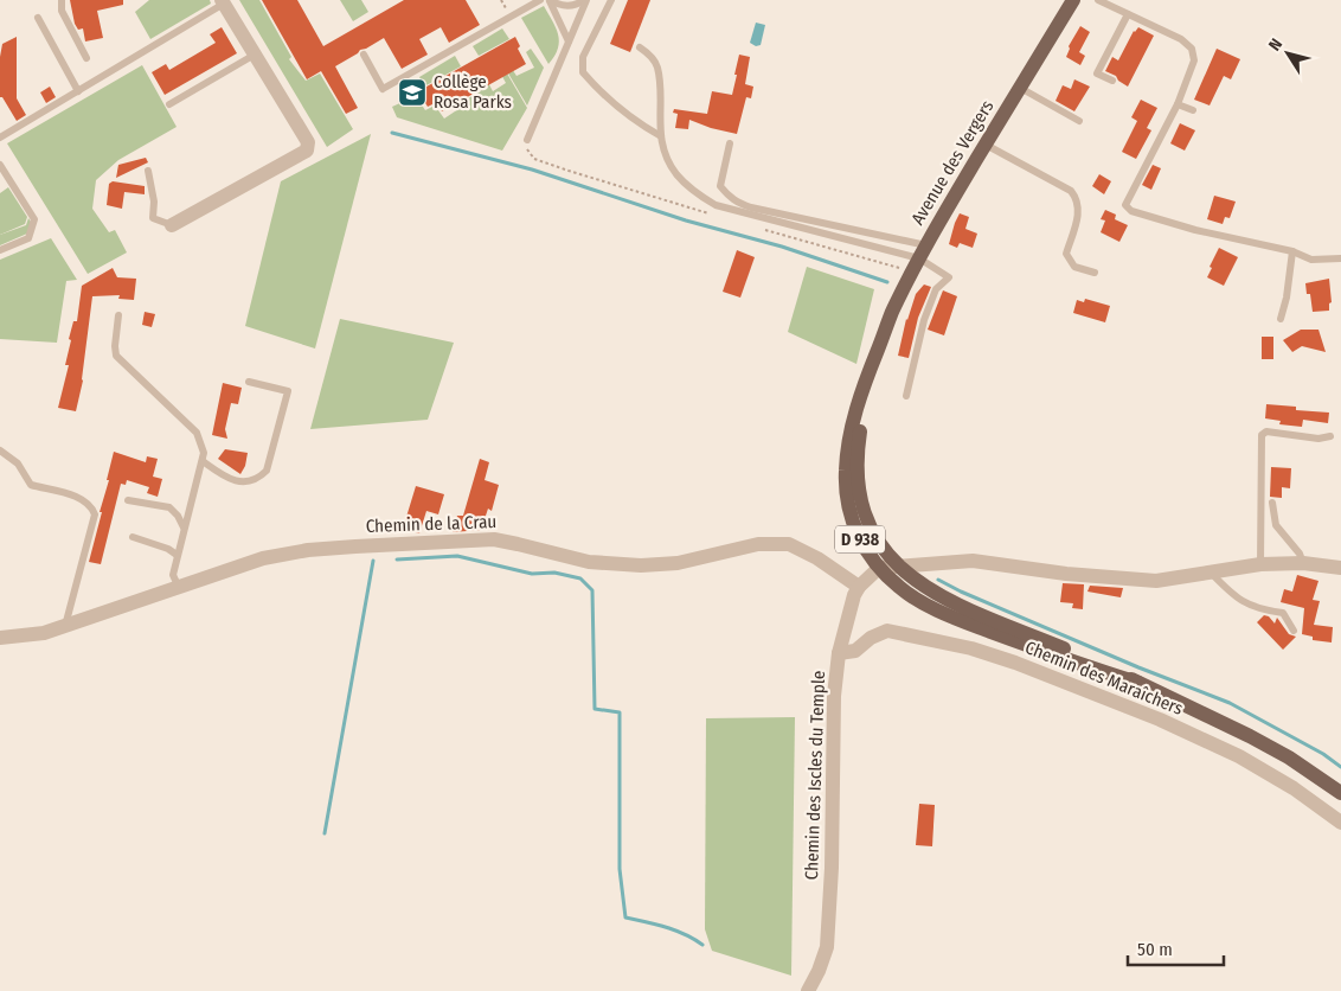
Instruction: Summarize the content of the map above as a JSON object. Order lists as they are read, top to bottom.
{
  "streets": {
    "main road": ["Avenue des Vergers", "D 938"],
    "street": ["Chemin de la Crau", "Chemin des Maraîchers", "Chemin des Iscles du Temple"]
  },
  "crossings": [
    ["Avenue des Vergers", "D 938"],
    ["Chemin de la Crau", "Chemin des Iscles du Temple"],
    ["D 938", "Chemin des Iscles du Temple"],
    ["Chemin des Maraîchers", "Chemin des Iscles du Temple"]
  ],
  "places": {
    "school or university": ["Collège Rosa Parks"]
  },
  "scale_bar": "50 m",
  "north": "top left"
}
